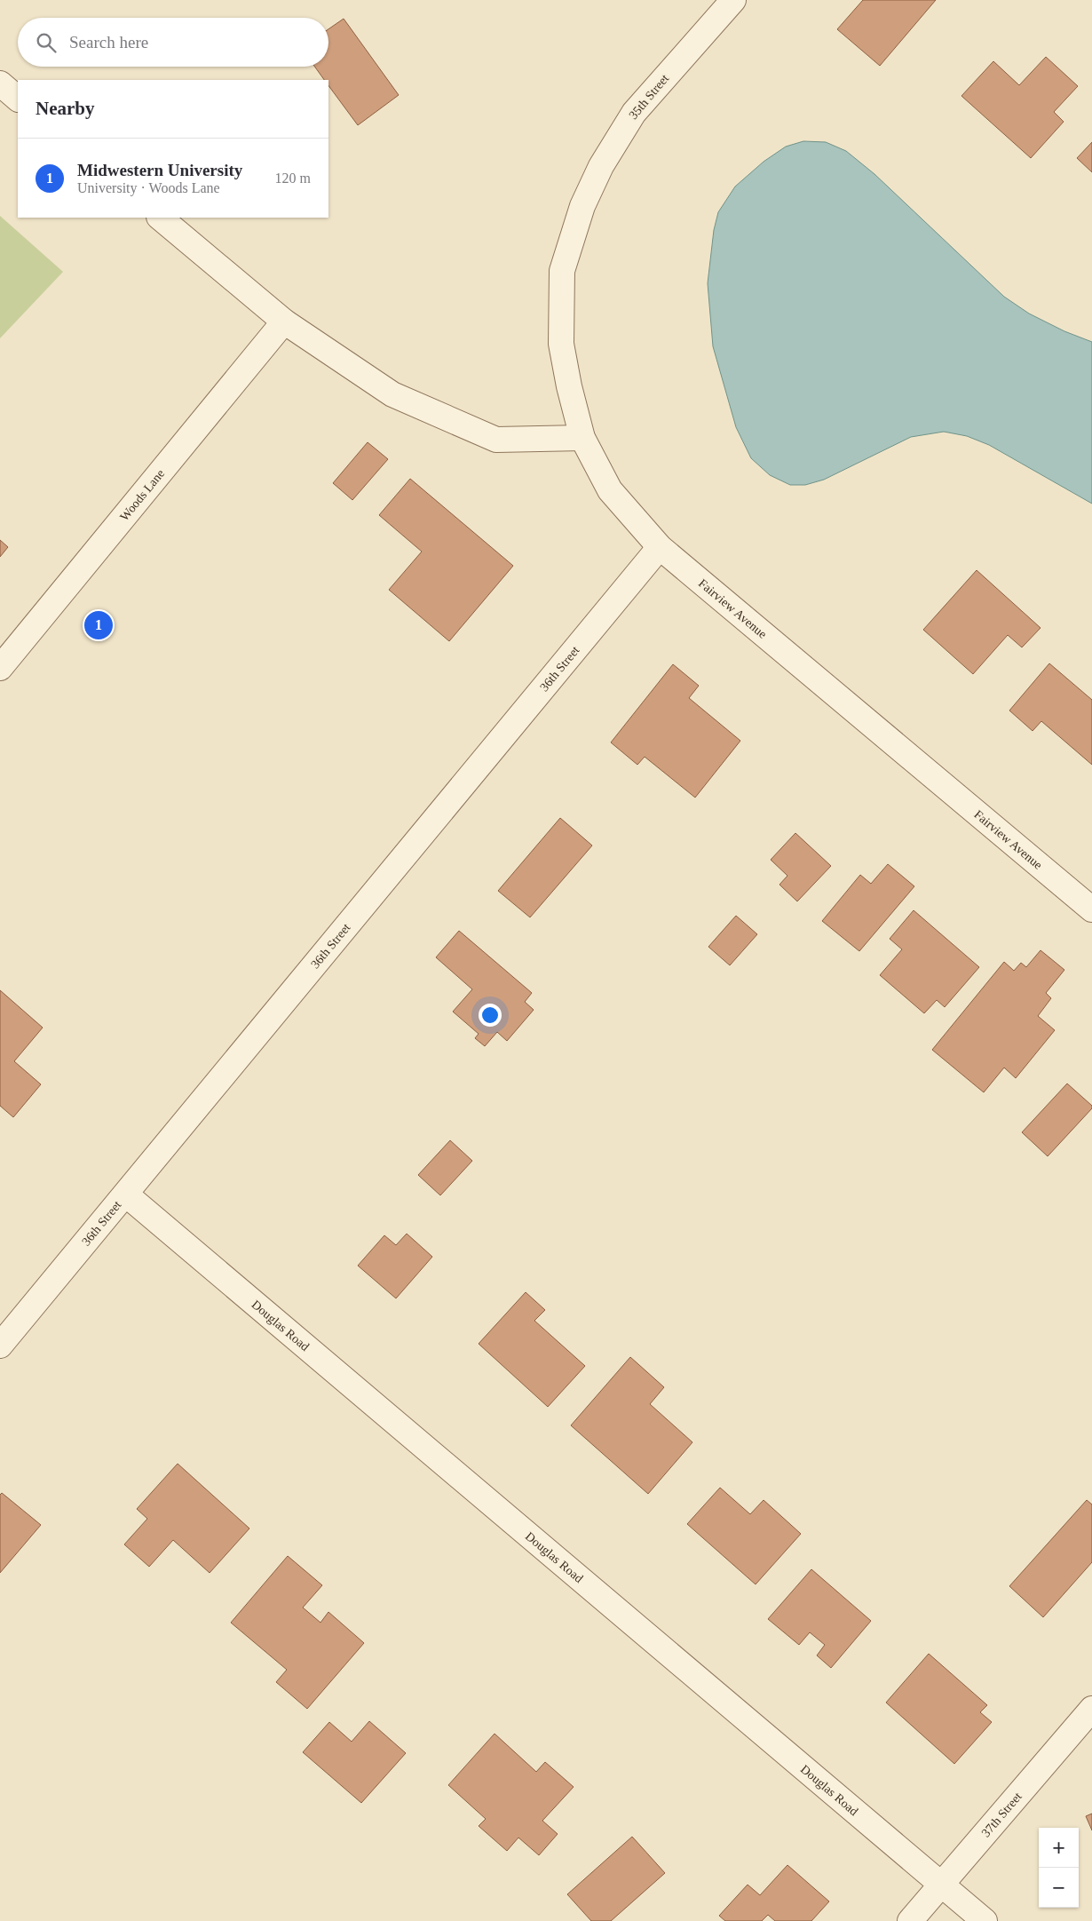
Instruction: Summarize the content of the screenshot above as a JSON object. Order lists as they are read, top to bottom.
{
  "streets": {
    "street": [
      "35th Street",
      "Woods Lane",
      "Fairview Avenue",
      "36th Street",
      "Douglas Road",
      "37th Street"
    ]
  },
  "crossings": [
    ["35th Street", "Fairview Avenue"],
    ["Fairview Avenue", "36th Street"],
    ["36th Street", "Douglas Road"],
    ["Douglas Road", "37th Street"]
  ],
  "page": {
    "search": "Search here",
    "heading": "Nearby",
    "list": [
      {
        "mark": "1",
        "name": "Midwestern University",
        "note": "University · Woods Lane",
        "value": "120 m"
      }
    ],
    "pins": "1",
    "map_buttons": ["+", "−"]
  }
}
